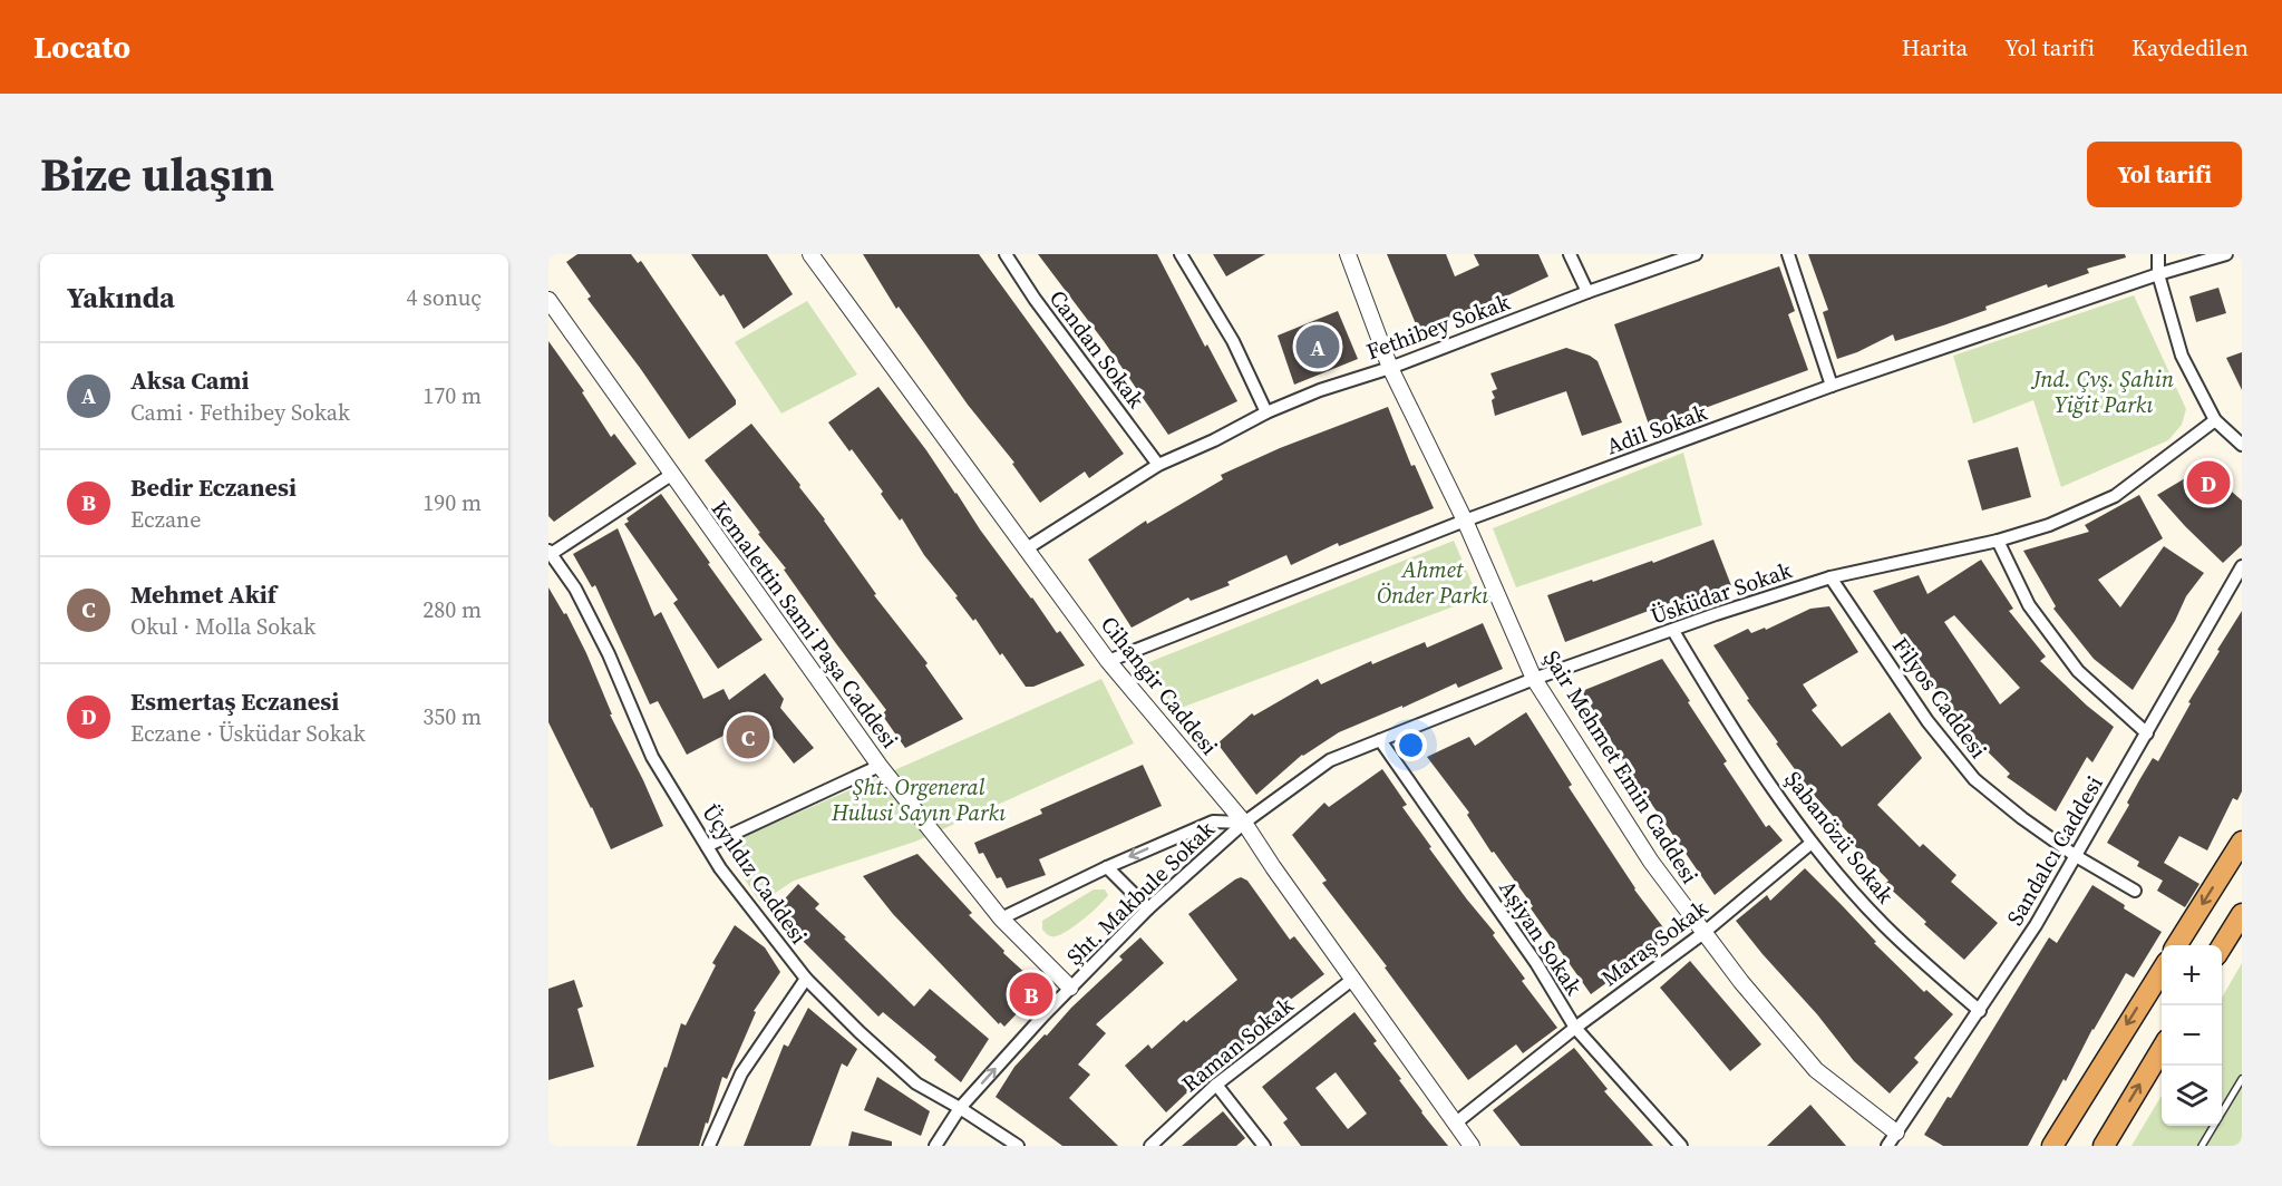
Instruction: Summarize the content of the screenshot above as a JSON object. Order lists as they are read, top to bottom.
{
  "streets": {
    "street": [
      "Fethibey Sokak",
      "Candan Sokak",
      "Adil Sokak",
      "Üsküdar Sokak",
      "Kemalettin Sami Paşa Caddesi",
      "Cihangir Caddesi",
      "Filyos Caddesi",
      "Şair Mehmet Emin Caddesi",
      "Şabanözü Sokak",
      "Sandalcı Caddesi",
      "Üçyıldız Caddesi",
      "Şht. Makbule Sokak",
      "Aşiyan Sokak",
      "Maraş Sokak",
      "Raman Sokak"
    ]
  },
  "crossings": [
    ["Fethibey Sokak", "Candan Sokak"],
    ["Fethibey Sokak", "Cihangir Caddesi"],
    ["Fethibey Sokak", "Şair Mehmet Emin Caddesi"],
    ["Adil Sokak", "Cihangir Caddesi"],
    ["Adil Sokak", "Şair Mehmet Emin Caddesi"],
    ["Üsküdar Sokak", "Cihangir Caddesi"],
    ["Üsküdar Sokak", "Filyos Caddesi"],
    ["Üsküdar Sokak", "Şair Mehmet Emin Caddesi"],
    ["Üsküdar Sokak", "Şabanözü Sokak"],
    ["Üsküdar Sokak", "Şht. Makbule Sokak"],
    ["Üsküdar Sokak", "Aşiyan Sokak"],
    ["Kemalettin Sami Paşa Caddesi", "Şht. Makbule Sokak"],
    ["Cihangir Caddesi", "Şht. Makbule Sokak"],
    ["Cihangir Caddesi", "Maraş Sokak"],
    ["Cihangir Caddesi", "Raman Sokak"],
    ["Filyos Caddesi", "Sandalcı Caddesi"],
    ["Şair Mehmet Emin Caddesi", "Sandalcı Caddesi"],
    ["Şair Mehmet Emin Caddesi", "Maraş Sokak"],
    ["Şabanözü Sokak", "Sandalcı Caddesi"],
    ["Şabanözü Sokak", "Maraş Sokak"],
    ["Üçyıldız Caddesi", "Şht. Makbule Sokak"],
    ["Aşiyan Sokak", "Maraş Sokak"]
  ],
  "one_way": ["Şht. Makbule Sokak"],
  "parks": ["Jnd. Çvş. Şahin Yiğit Parkı", "Ahmet Önder Parkı", "Şht. Orgeneral Hulusi Sayın Parkı"],
  "page": {
    "header": "Locato",
    "nav": ["Harita", "Yol tarifi", "Kaydedilen"],
    "title": "Bize ulaşın",
    "buttons": "Yol tarifi",
    "heading": ["Yakında", "4 sonuç"],
    "pins": [
      "A",
      "D",
      "C",
      "B"
    ],
    "list": [
      {
        "mark": "A",
        "name": "Aksa Cami",
        "note": "Cami · Fethibey Sokak",
        "value": "170 m"
      },
      {
        "mark": "B",
        "name": "Bedir Eczanesi",
        "note": "Eczane",
        "value": "190 m"
      },
      {
        "mark": "C",
        "name": "Mehmet Akif",
        "note": "Okul · Molla Sokak",
        "value": "280 m"
      },
      {
        "mark": "D",
        "name": "Esmertaş Eczanesi",
        "note": "Eczane · Üsküdar Sokak",
        "value": "350 m"
      }
    ],
    "map_buttons": ["+", "−"]
  }
}
